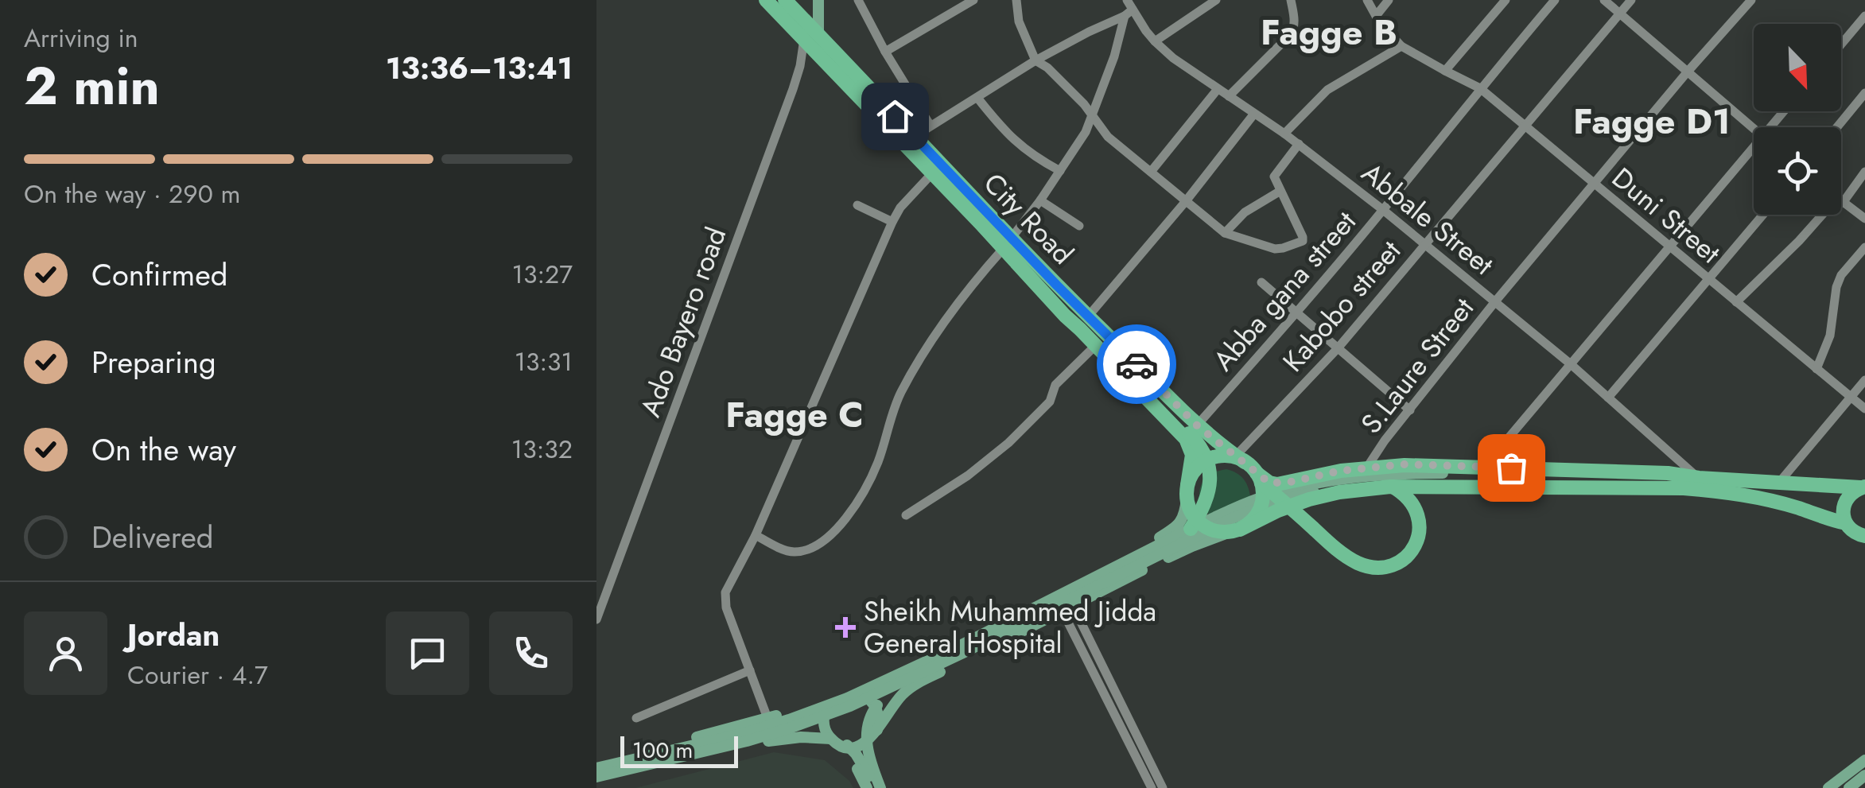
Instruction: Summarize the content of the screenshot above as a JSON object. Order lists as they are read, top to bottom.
{
  "streets": {
    "highway": ["City Road"],
    "street": [
      "Duni Street",
      "Abbale Street",
      "Abba gana street",
      "Kabobo street",
      "Ado Bayero road",
      "S.Laure Street"
    ]
  },
  "crossings": [
    ["Duni Street", "Abba gana street"],
    ["Duni Street", "Kabobo street"],
    ["Duni Street", "S.Laure Street"],
    ["City Road", "Abba gana street"],
    ["City Road", "Kabobo street"],
    ["City Road", "Ado Bayero road"],
    ["Abbale Street", "Abba gana street"],
    ["Abbale Street", "Kabobo street"],
    ["Abbale Street", "S.Laure Street"]
  ],
  "districts": ["Fagge B", "Fagge D1", "Fagge C"],
  "places": {
    "health": ["Sheikh Muhammed Jidda General Hospital"]
  },
  "scale_bar": "100 m",
  "north": "bottom right",
  "page": {
    "heading": ["2 min", "Arriving in", "13:36–13:41"],
    "panel": ["Jordan", "Courier · 4.7"],
    "bar": "On the way · 290 m",
    "list": [
      ["Confirmed", "13:27"],
      ["Preparing", "13:31"],
      ["On the way", "13:32"],
      "Delivered"
    ],
    "scale": "100 m"
  }
}
